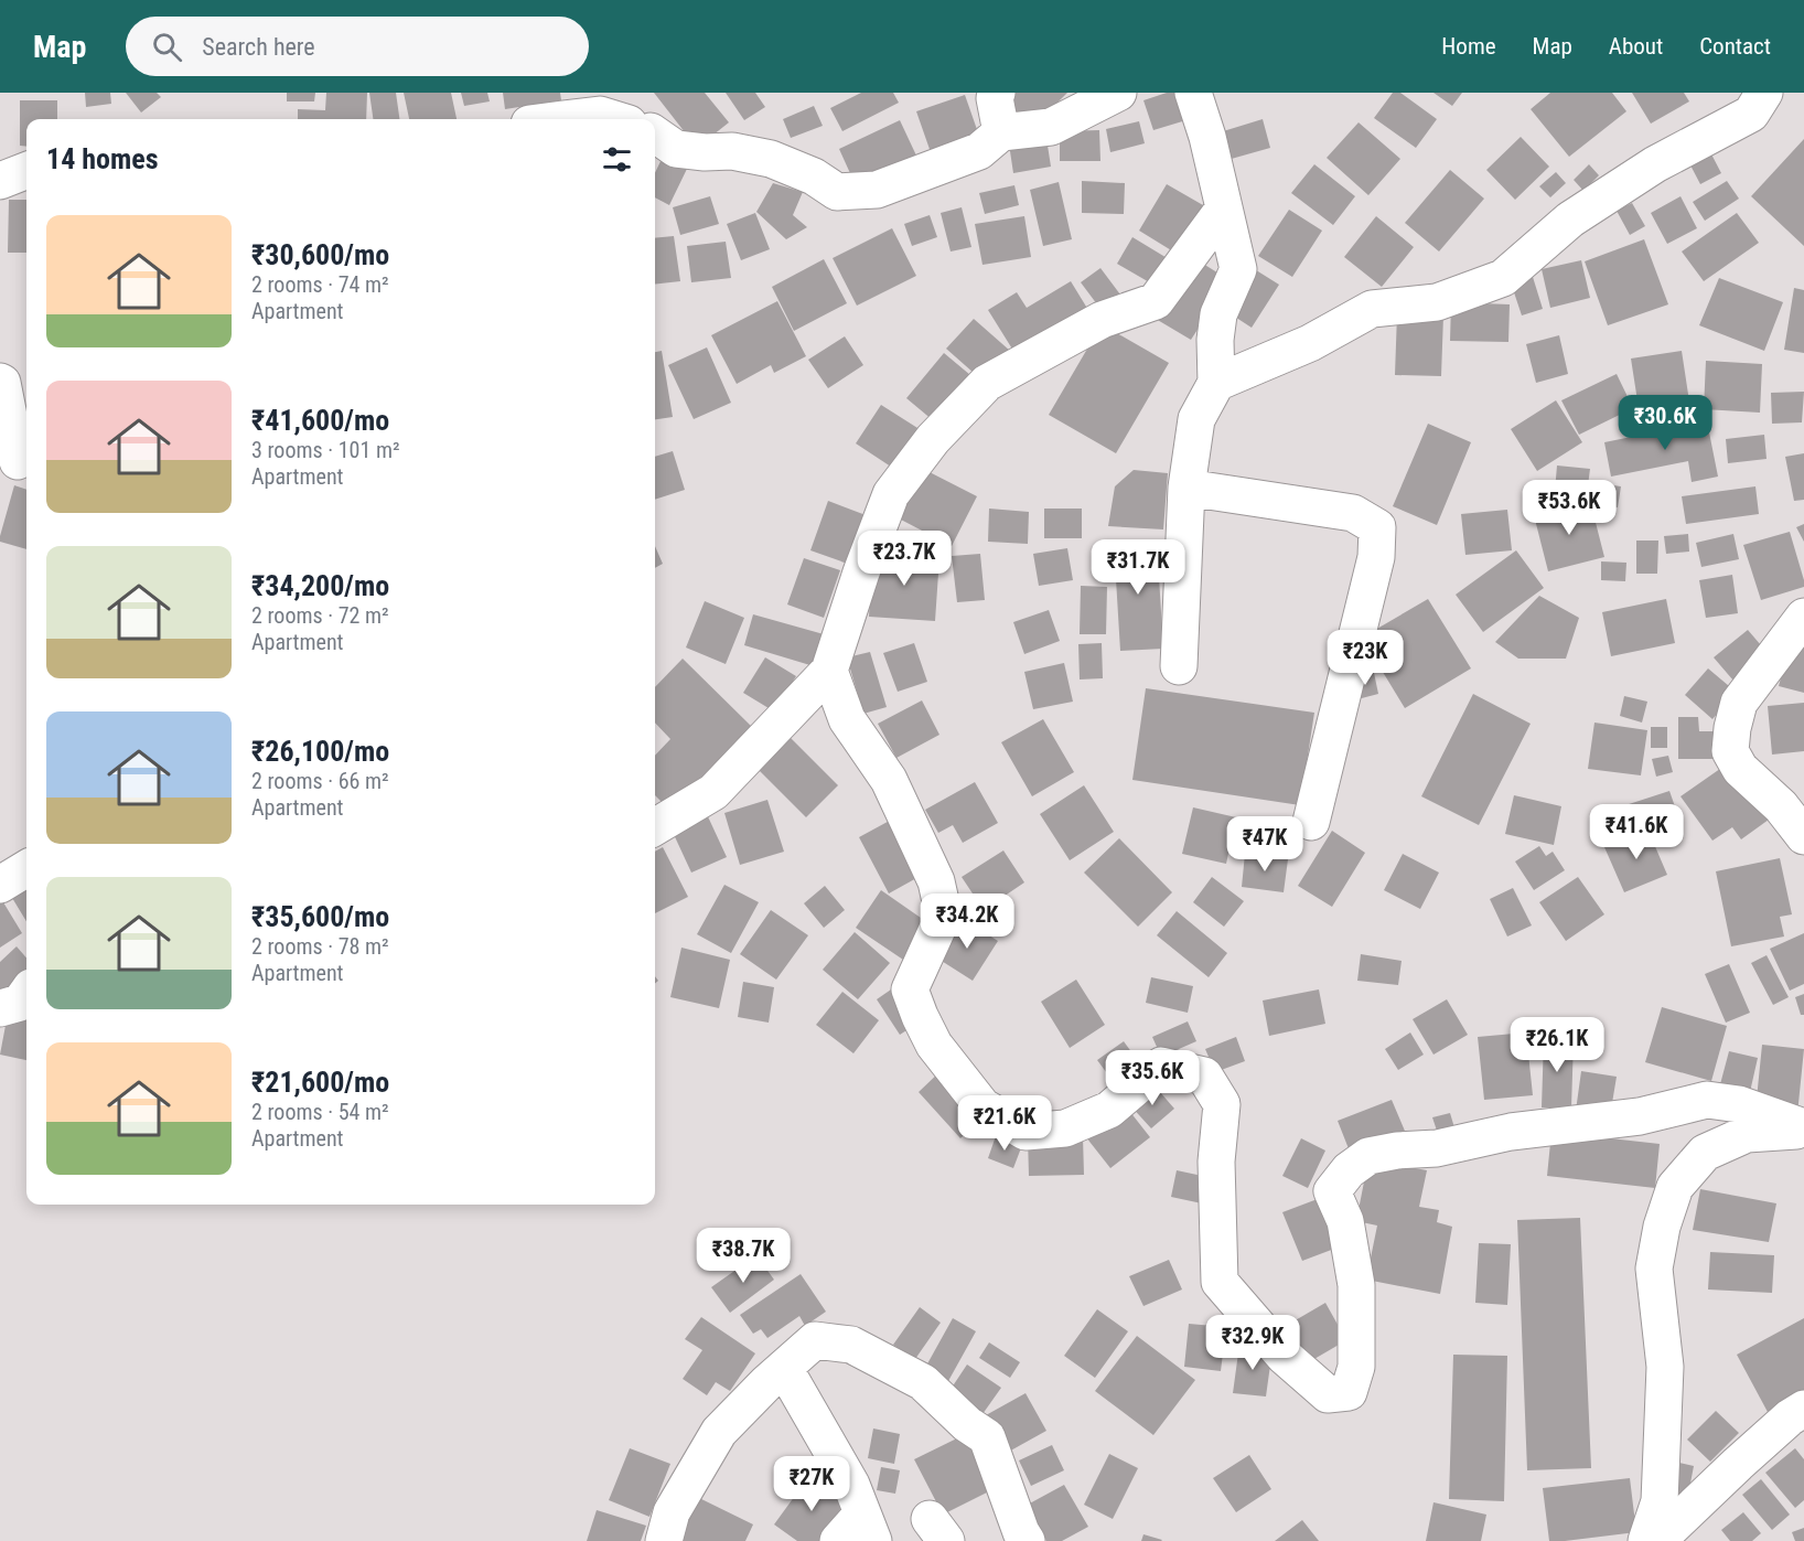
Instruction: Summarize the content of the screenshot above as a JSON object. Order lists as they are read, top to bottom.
{
  "page": {
    "header": "Map",
    "search": "Search here",
    "nav": [
      "Home",
      "Map",
      "About",
      "Contact"
    ],
    "heading": "14 homes",
    "list": [
      {
        "name": "₹30,600/mo",
        "note": "2 rooms · 74 m² · Apartment"
      },
      {
        "name": "₹41,600/mo",
        "note": "3 rooms · 101 m² · Apartment"
      },
      {
        "name": "₹34,200/mo",
        "note": "2 rooms · 72 m² · Apartment"
      },
      {
        "name": "₹26,100/mo",
        "note": "2 rooms · 66 m² · Apartment"
      },
      {
        "name": "₹35,600/mo",
        "note": "2 rooms · 78 m² · Apartment"
      },
      {
        "name": "₹21,600/mo",
        "note": "2 rooms · 54 m² · Apartment"
      }
    ],
    "price": [
      "₹30.6K",
      "₹53.6K",
      "₹23.7K",
      "₹31.7K",
      "₹23K",
      "₹41.6K",
      "₹47K",
      "₹34.2K",
      "₹26.1K",
      "₹35.6K",
      "₹21.6K",
      "₹38.7K",
      "₹32.9K",
      "₹27K"
    ]
  }
}
